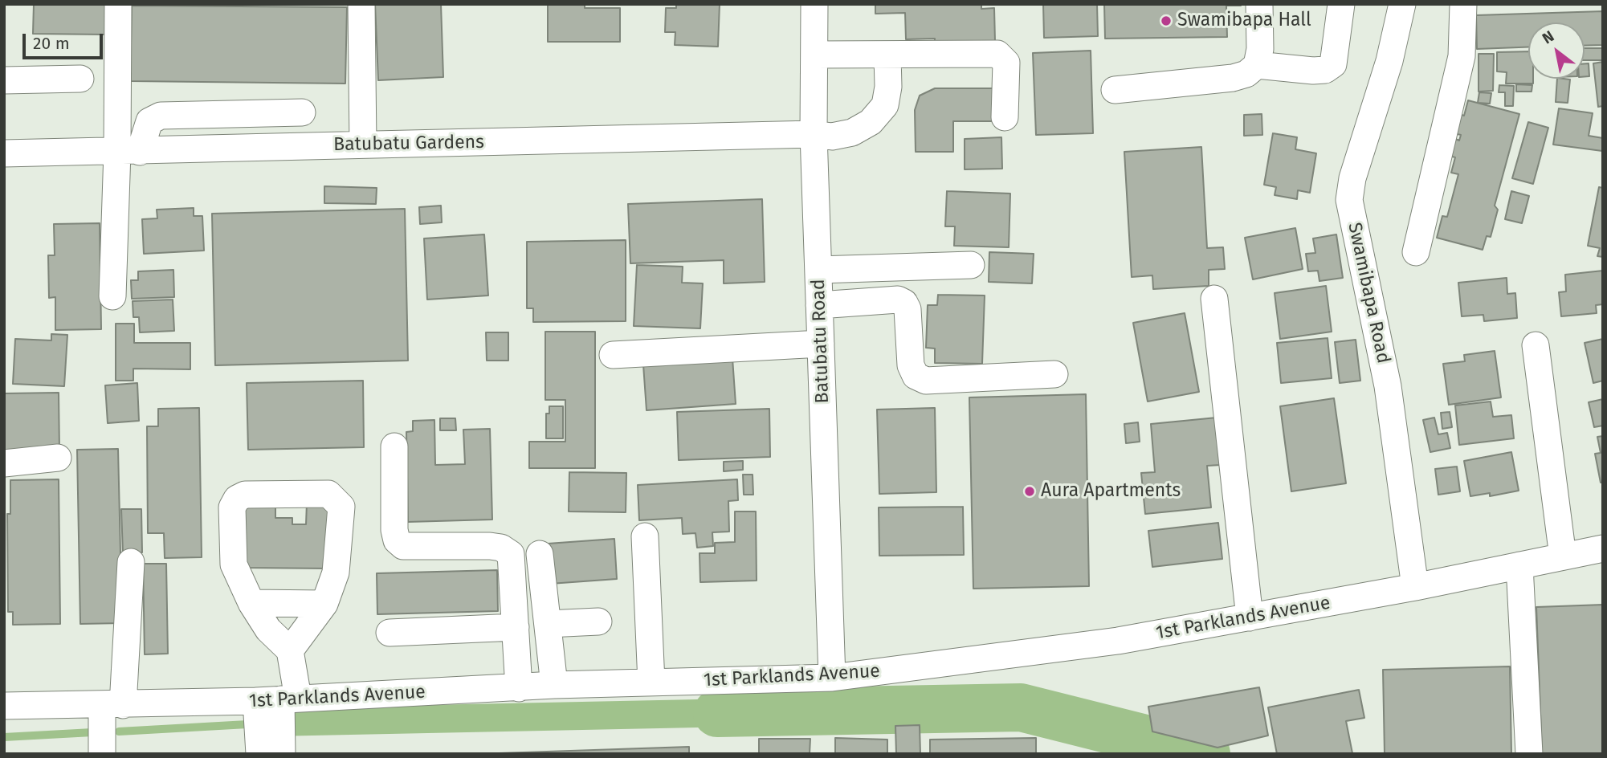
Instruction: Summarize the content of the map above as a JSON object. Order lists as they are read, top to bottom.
{
  "streets": {
    "street": [
      "Batubatu Gardens",
      "Swamibapa Road",
      "Batubatu Road",
      "1st Parklands Avenue"
    ]
  },
  "crossings": [
    ["Batubatu Gardens", "Batubatu Road"],
    ["Swamibapa Road", "1st Parklands Avenue"],
    ["Batubatu Road", "1st Parklands Avenue"]
  ],
  "places": ["Swamibapa Hall", "Aura Apartments"],
  "scale_bar": "20 m",
  "north": "top left"
}
